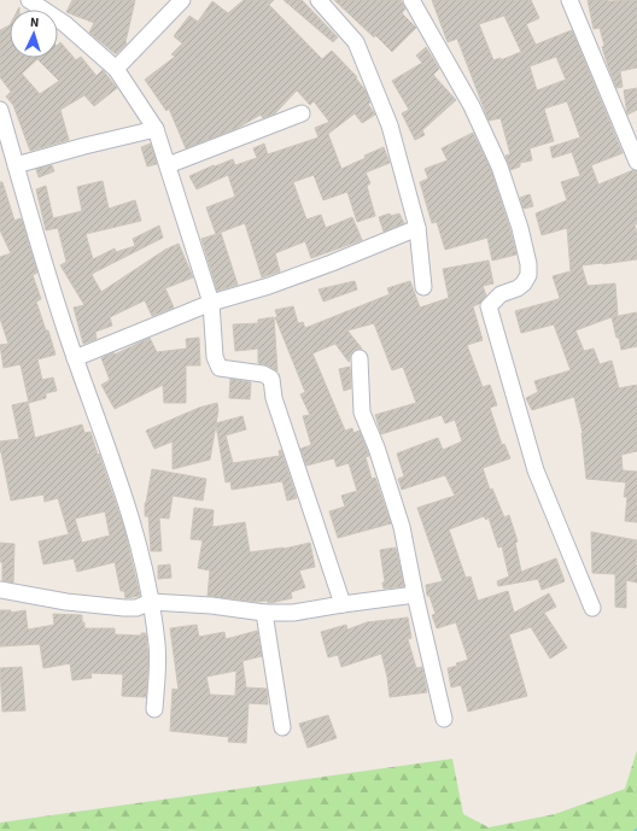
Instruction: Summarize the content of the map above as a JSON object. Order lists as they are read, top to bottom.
{
  "north": "top"
}
